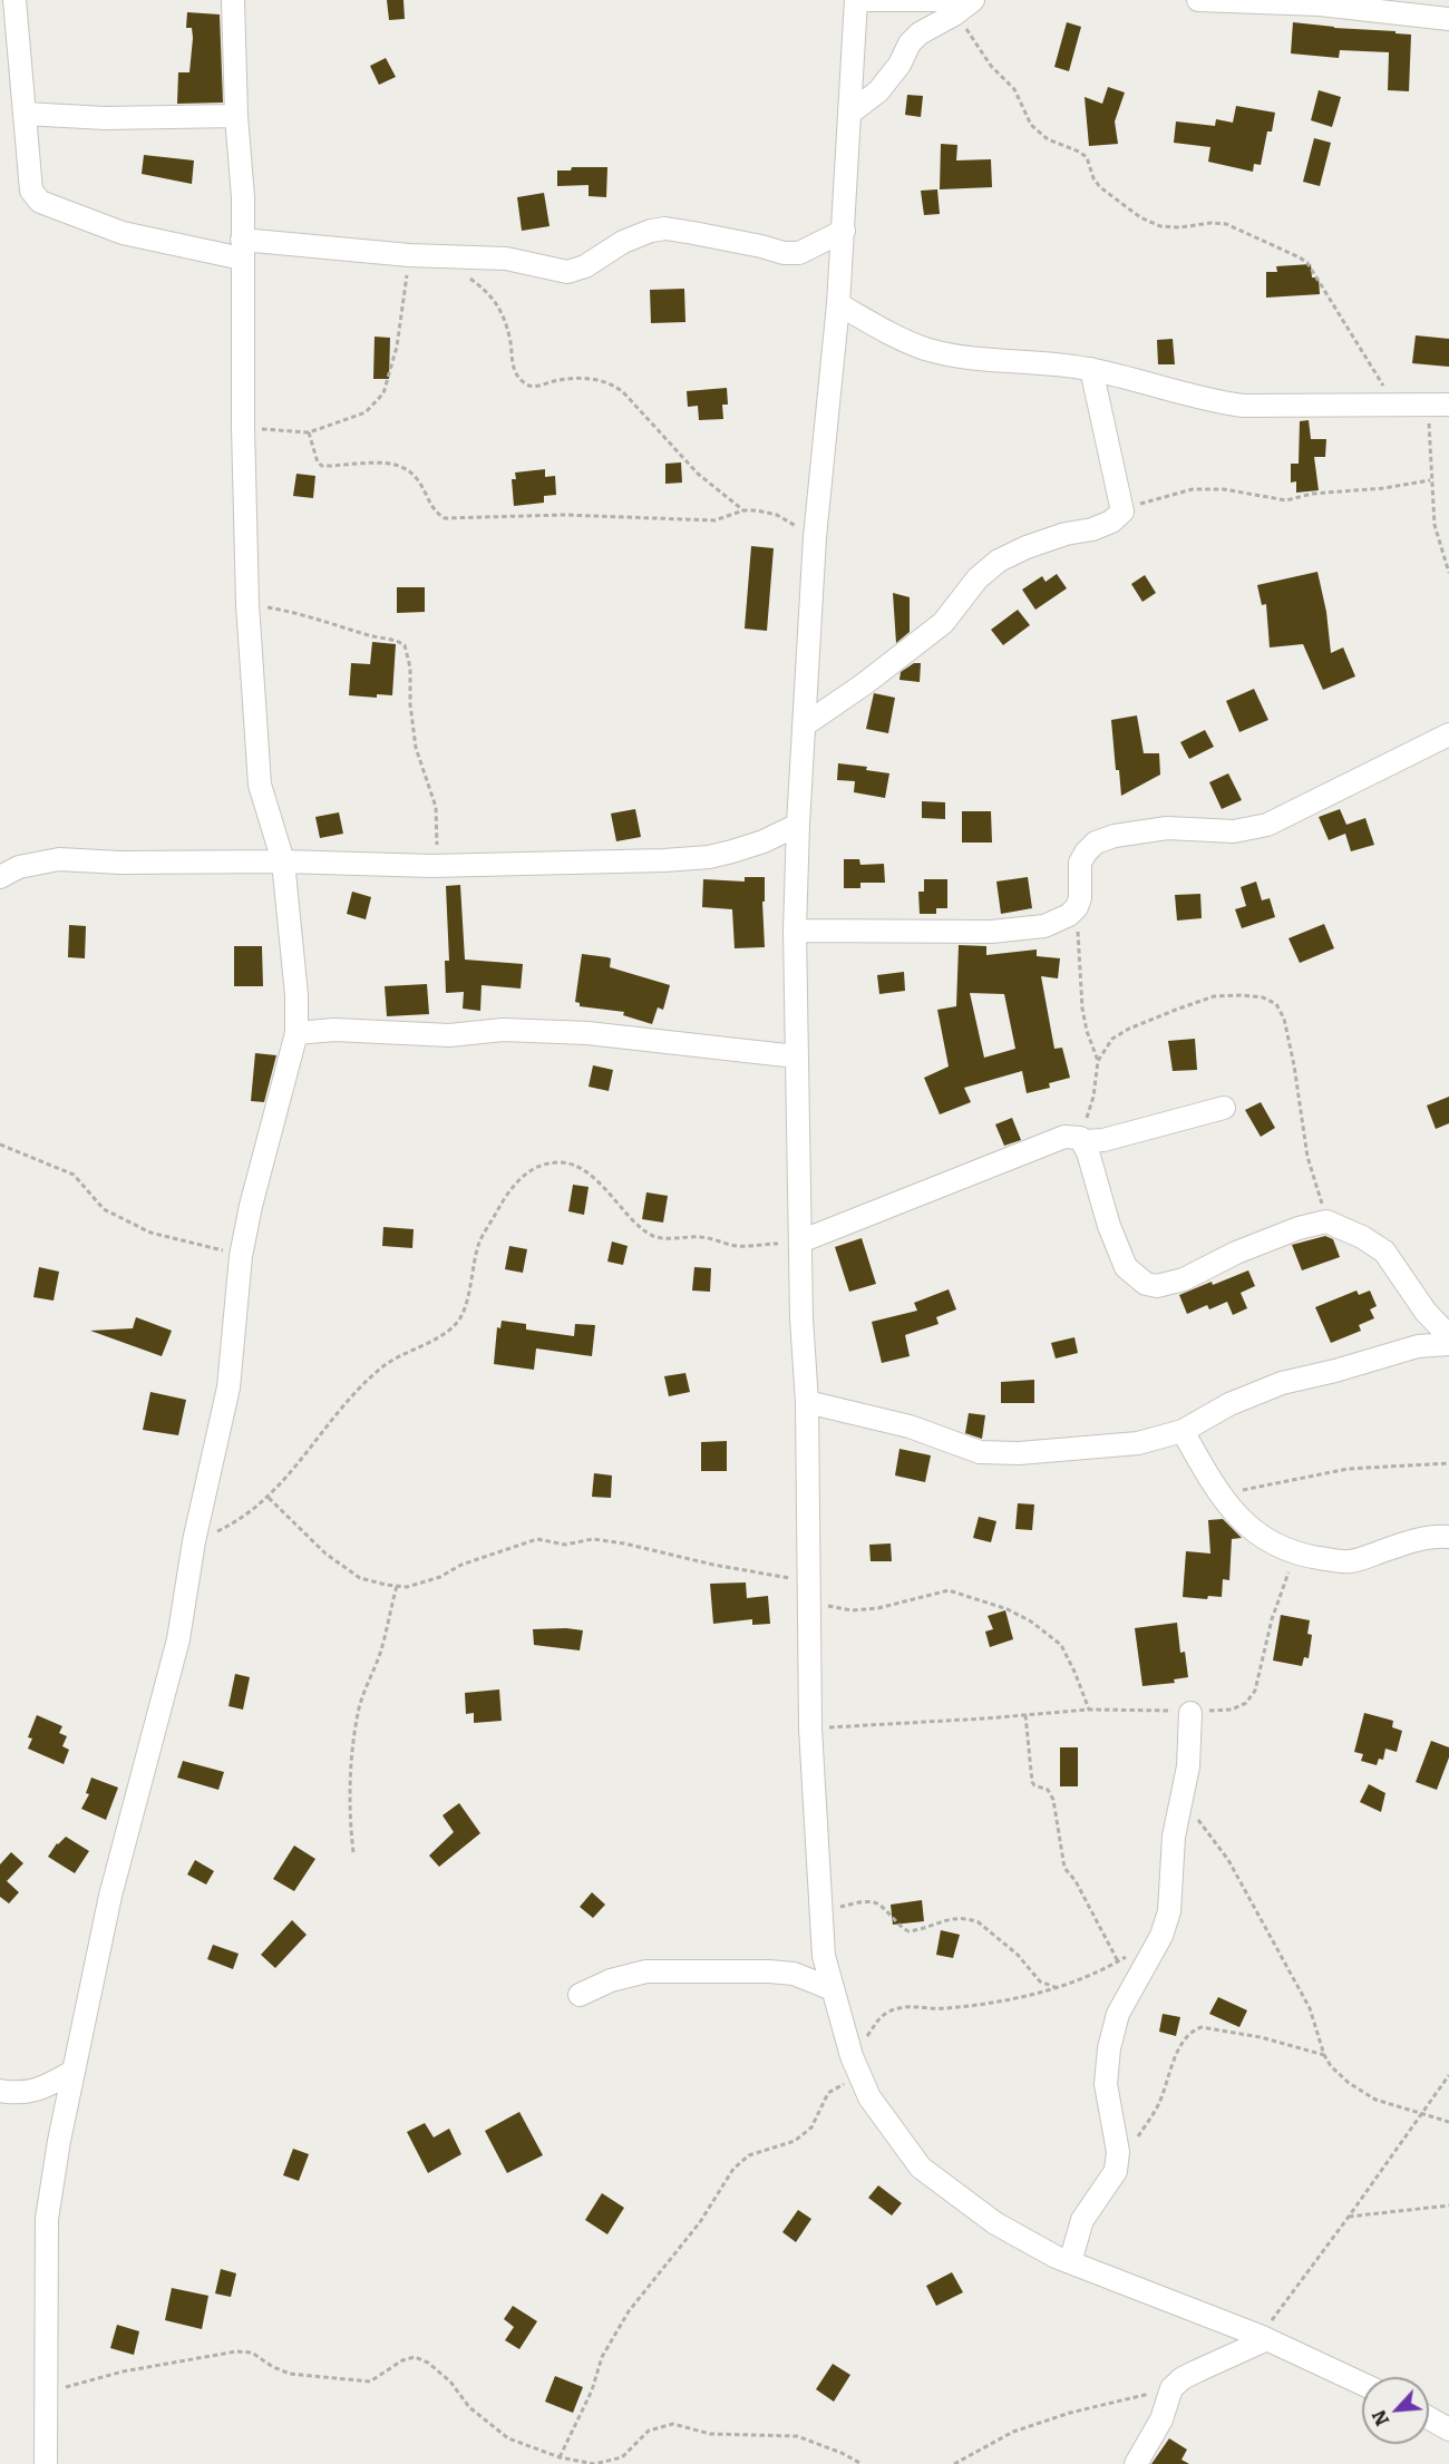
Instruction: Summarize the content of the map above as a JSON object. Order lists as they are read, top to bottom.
{
  "north": "bottom left"
}
